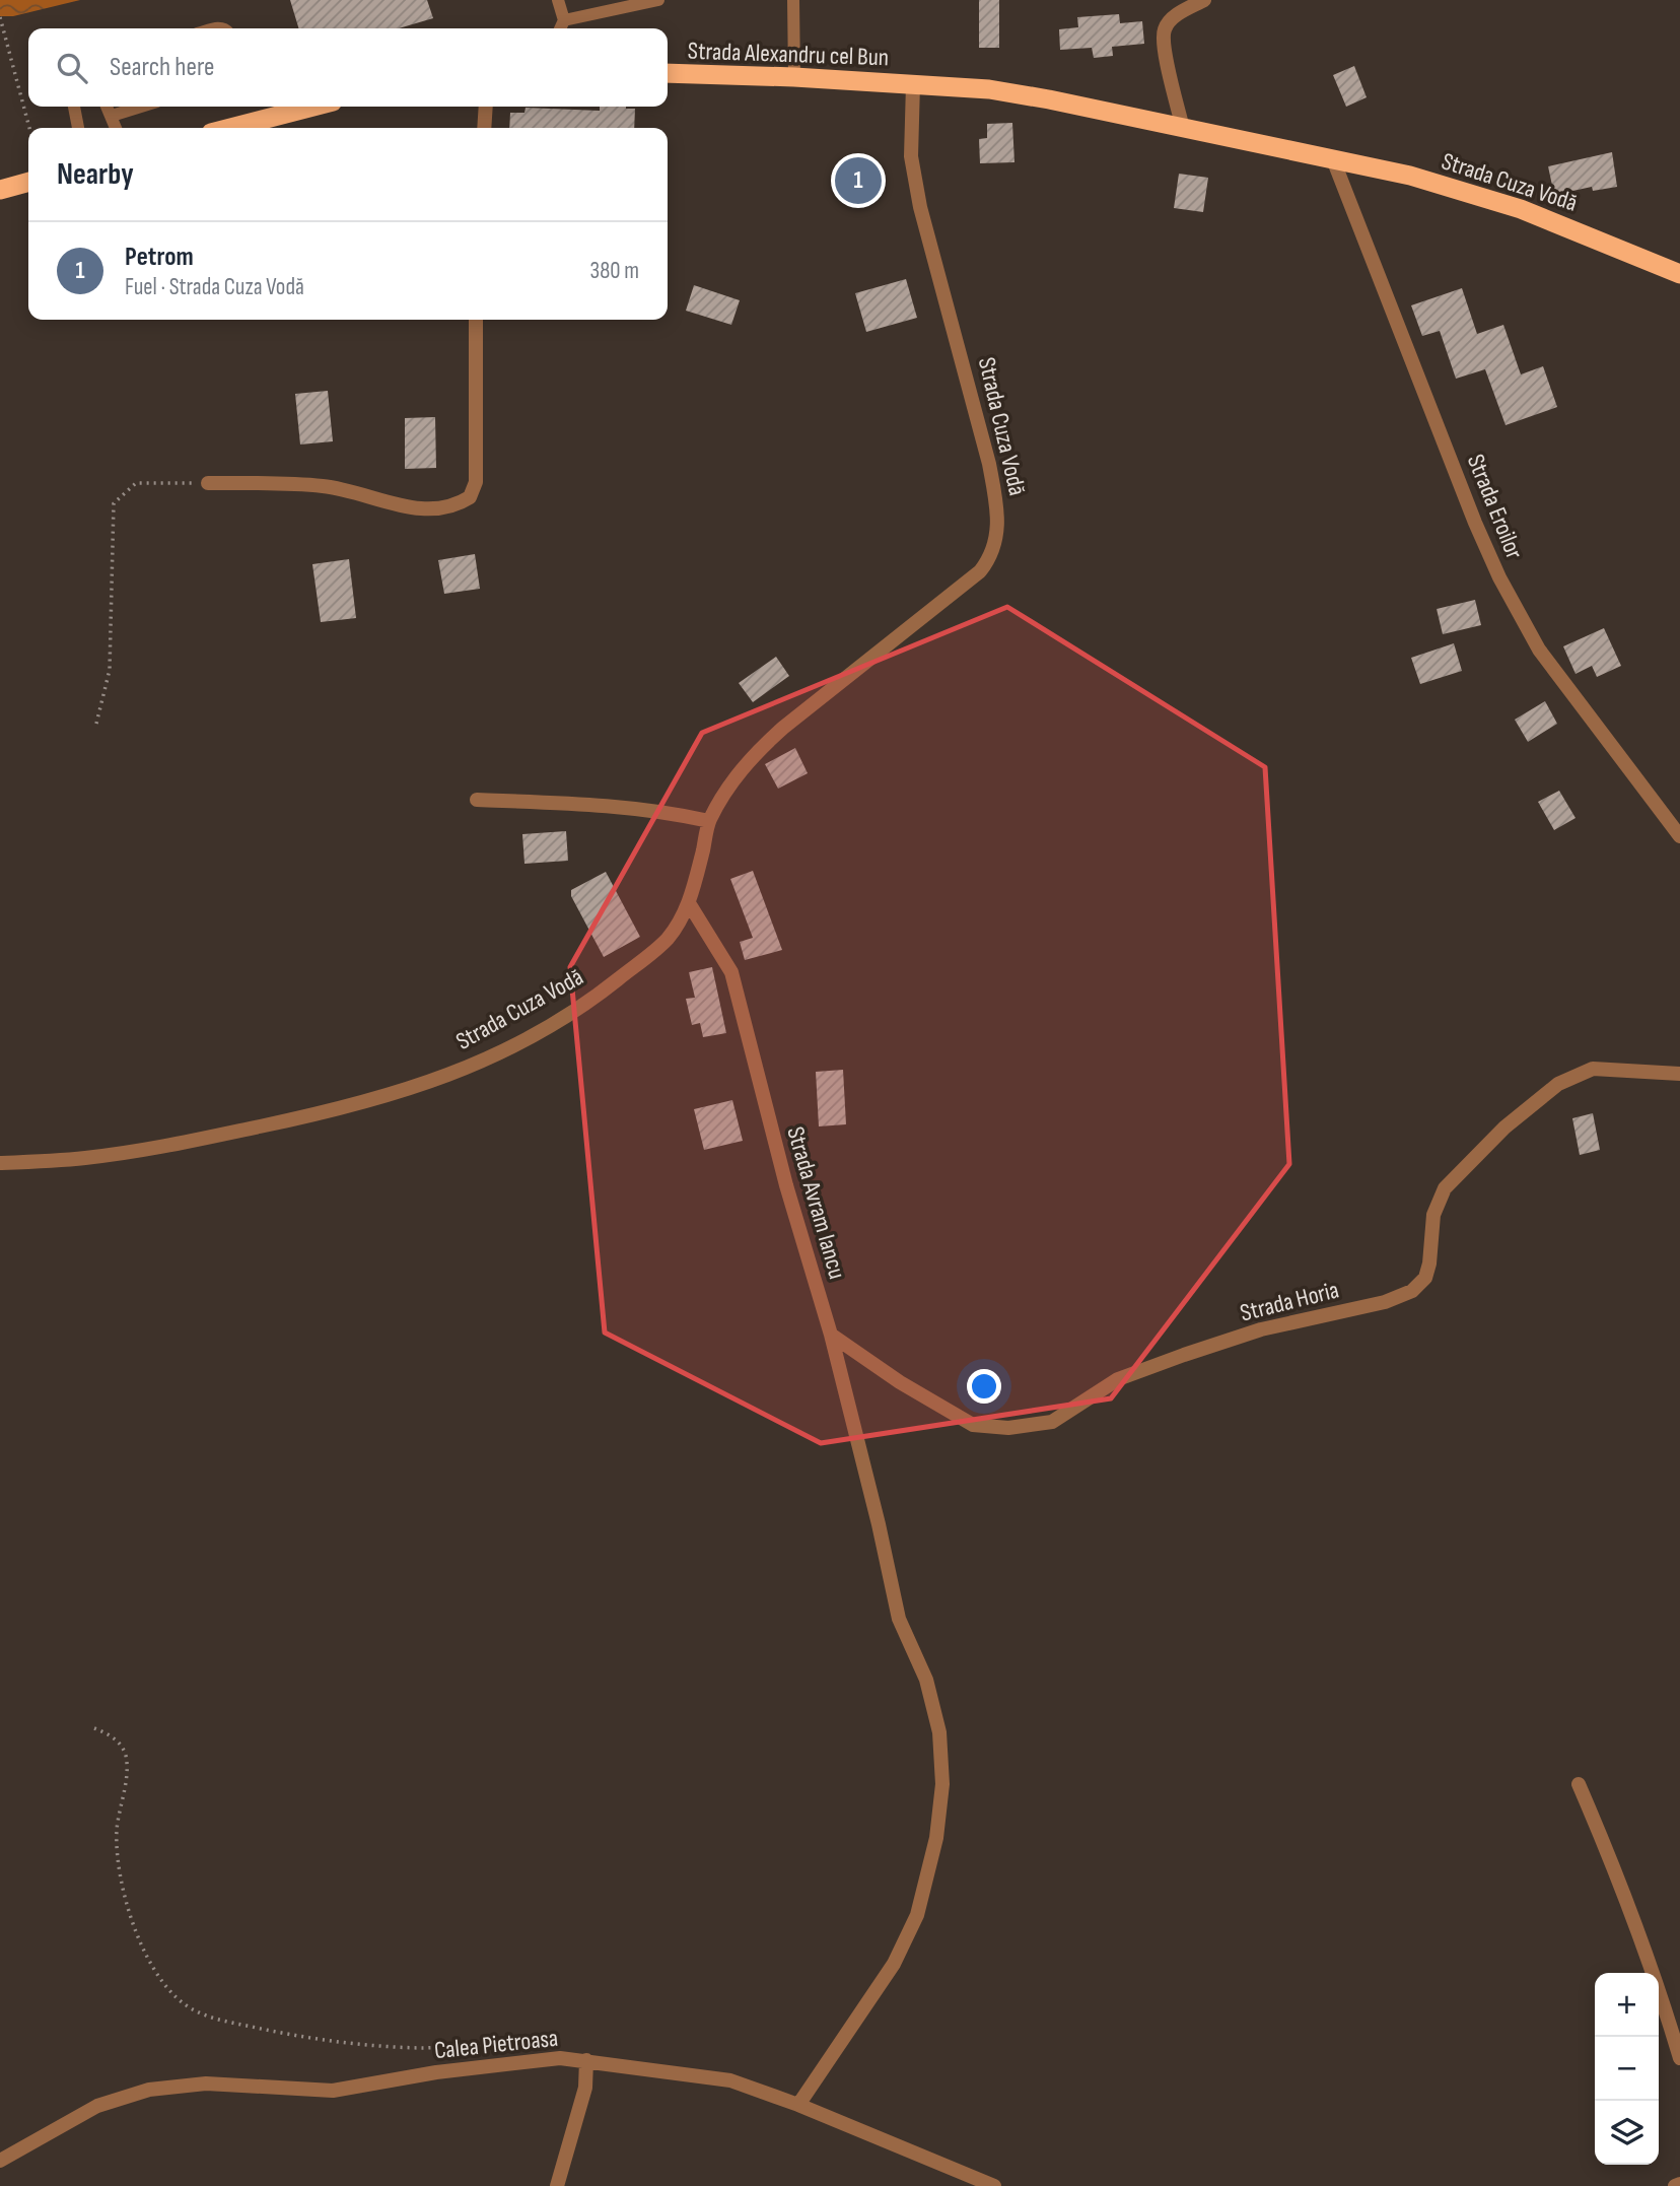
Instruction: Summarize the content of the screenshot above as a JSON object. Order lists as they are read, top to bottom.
{
  "streets": {
    "highway": ["Strada Alexandru cel Bun", "Strada Cuza Vodă"],
    "street": [
      "Strada Eroilor",
      "Strada Avram Iancu",
      "Strada Horia",
      "Calea Pietroasa"
    ]
  },
  "crossings": [
    ["Strada Alexandru cel Bun", "Strada Cuza Vodă"],
    ["Strada Cuza Vodă", "Strada Eroilor"],
    ["Strada Cuza Vodă", "Strada Avram Iancu"],
    ["Strada Avram Iancu", "Strada Horia"],
    ["Strada Avram Iancu", "Calea Pietroasa"]
  ],
  "page": {
    "search": "Search here",
    "heading": "Nearby",
    "pins": "1",
    "list": [
      {
        "mark": "1",
        "name": "Petrom",
        "note": "Fuel · Strada Cuza Vodă",
        "value": "380 m"
      }
    ],
    "map_buttons": ["+", "−"]
  }
}
